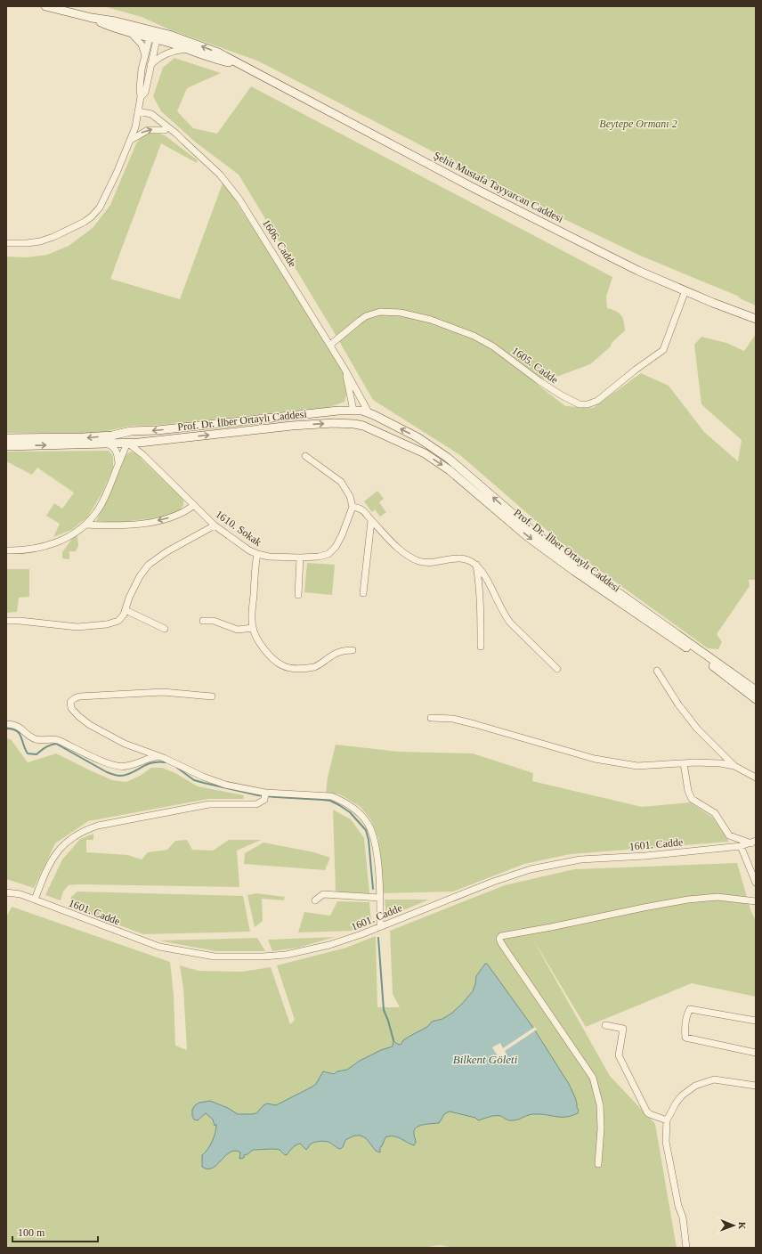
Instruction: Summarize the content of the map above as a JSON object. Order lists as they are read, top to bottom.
{
  "streets": {
    "street": [
      "Şehit Mustafa Tayyarcan Caddesi",
      "1606. Cadde",
      "1605. Cadde",
      "Prof. Dr. İlber Ortaylı Caddesi",
      "1610. Sokak",
      "1601. Cadde"
    ]
  },
  "crossings": [
    ["Şehit Mustafa Tayyarcan Caddesi", "1605. Cadde"],
    ["1606. Cadde", "1605. Cadde"],
    ["1606. Cadde", "Prof. Dr. İlber Ortaylı Caddesi"],
    ["Prof. Dr. İlber Ortaylı Caddesi", "1610. Sokak"]
  ],
  "water": ["Bilkent Göleti"],
  "parks": ["Beytepe Ormanı 2"],
  "scale_bar": "100 m",
  "north": "right"
}
